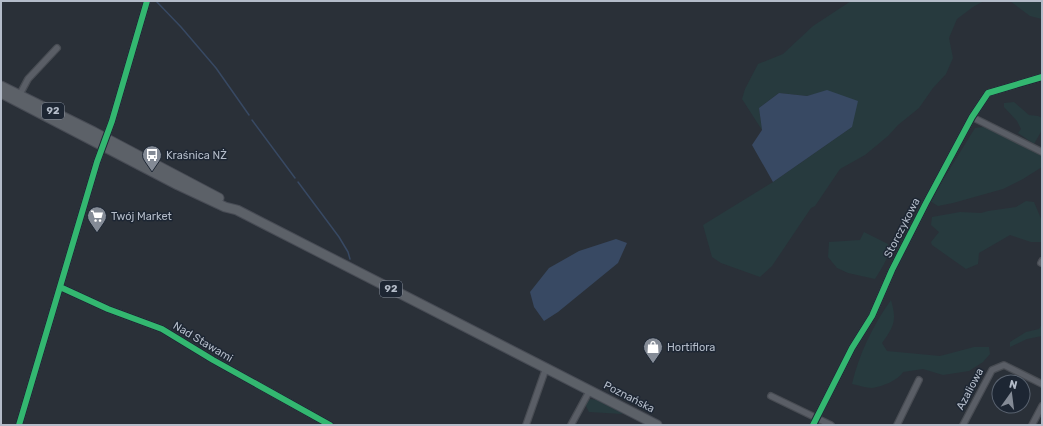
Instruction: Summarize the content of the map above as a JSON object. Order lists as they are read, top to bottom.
{
  "streets": {
    "main road": ["92", "Poznańska"],
    "street": ["Storczykowa", "Nad Stawami", "Azaliowa"]
  },
  "crossings": [
    ["92", "Poznańska"]
  ],
  "places": {
    "bus stop": ["Kraśnica NŻ"],
    "supermarket": ["Twój Market"],
    "shop": ["Hortiflora"]
  },
  "north": "top"
}
